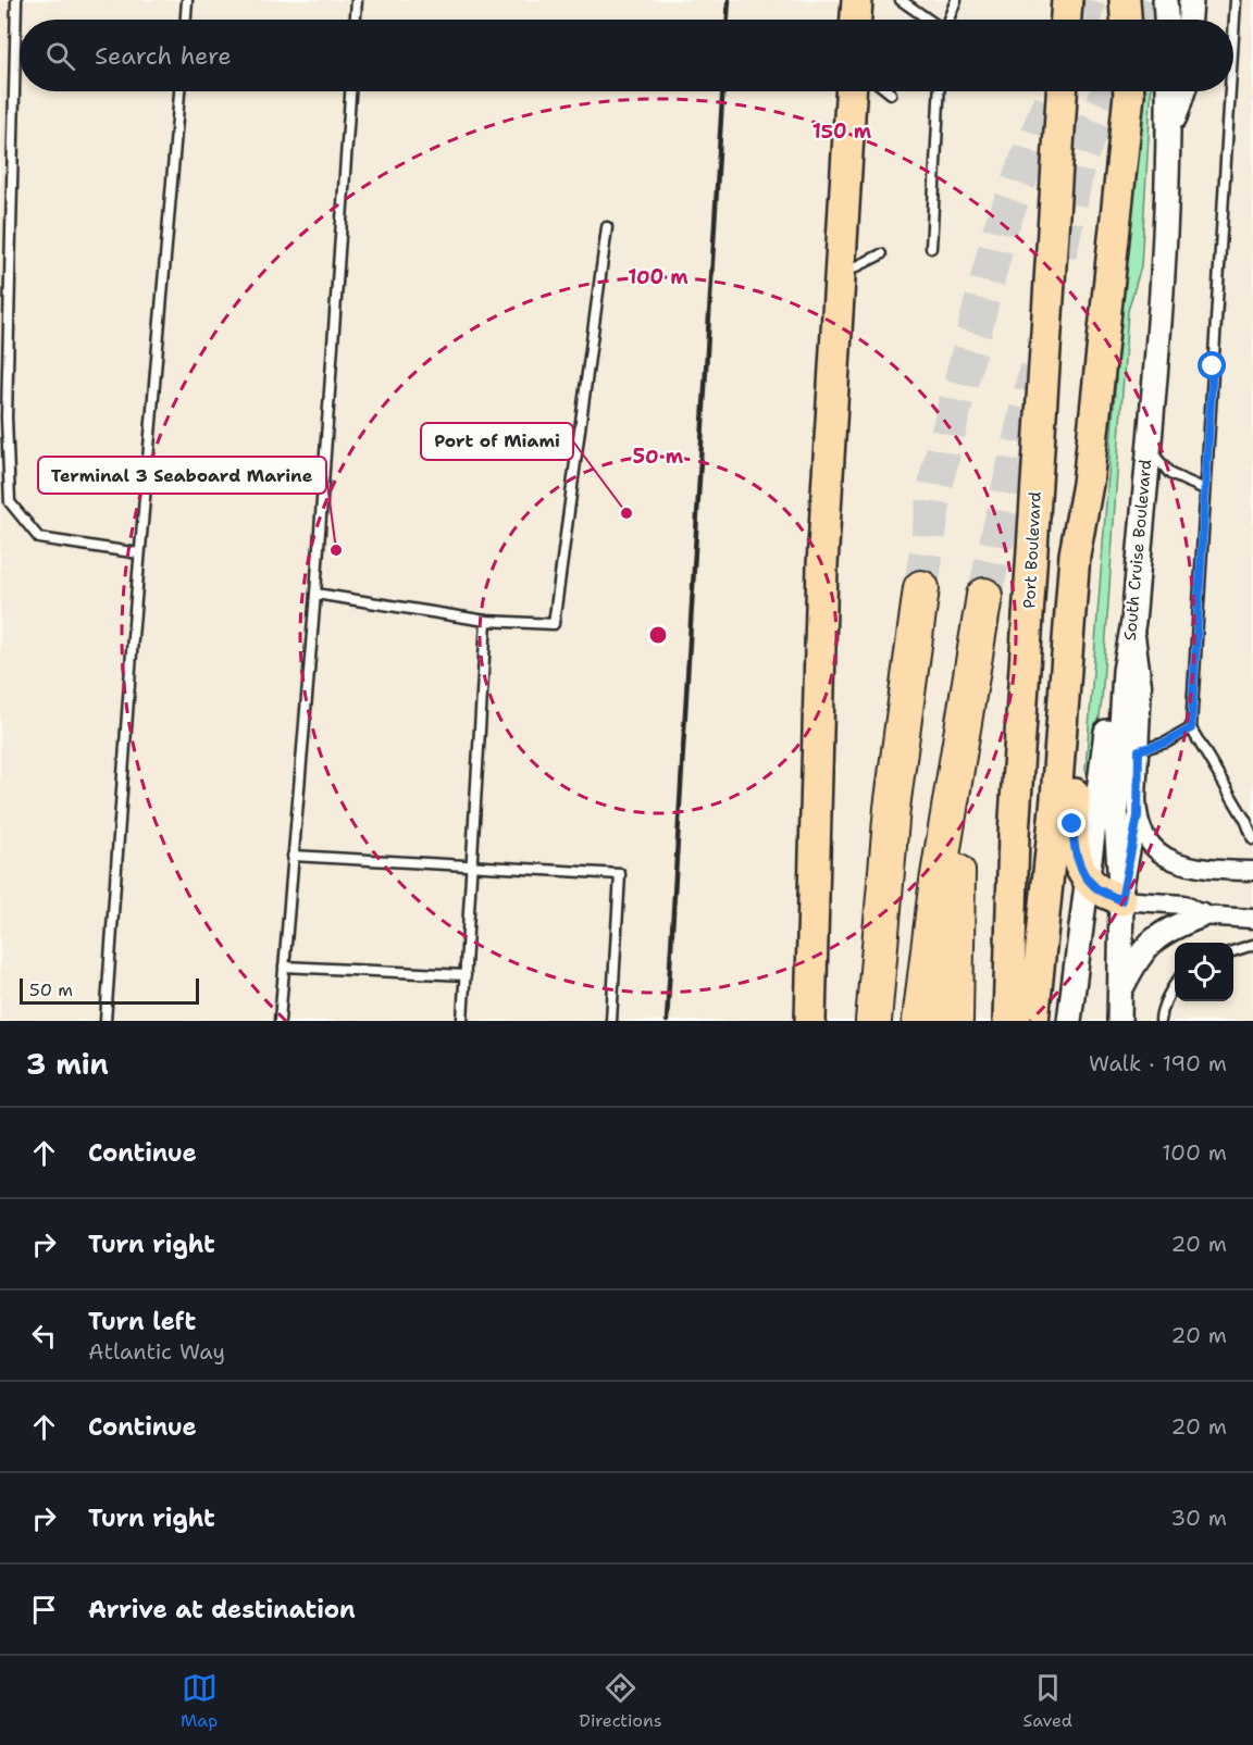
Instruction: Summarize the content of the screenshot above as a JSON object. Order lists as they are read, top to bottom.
{
  "streets": {
    "main road": ["Port Boulevard"],
    "street": ["South Cruise Boulevard"]
  },
  "places": ["Port of Miami", "Terminal 3 Seaboard Marine"],
  "scale_bar": "50 m",
  "page": {
    "search": "Search here",
    "scale": "50 m",
    "heading": ["3 min", "Walk · 190 m"],
    "list": [
      ["Continue", "100 m"],
      ["Turn right", "20 m"],
      ["Turn left", "Atlantic Way", "20 m"],
      ["Continue", "20 m"],
      ["Turn right", "30 m"],
      "Arrive at destination"
    ],
    "nav": ["Map", "Directions", "Saved"]
  },
  "rings": ["150 m", "100 m", "50 m"]
}
